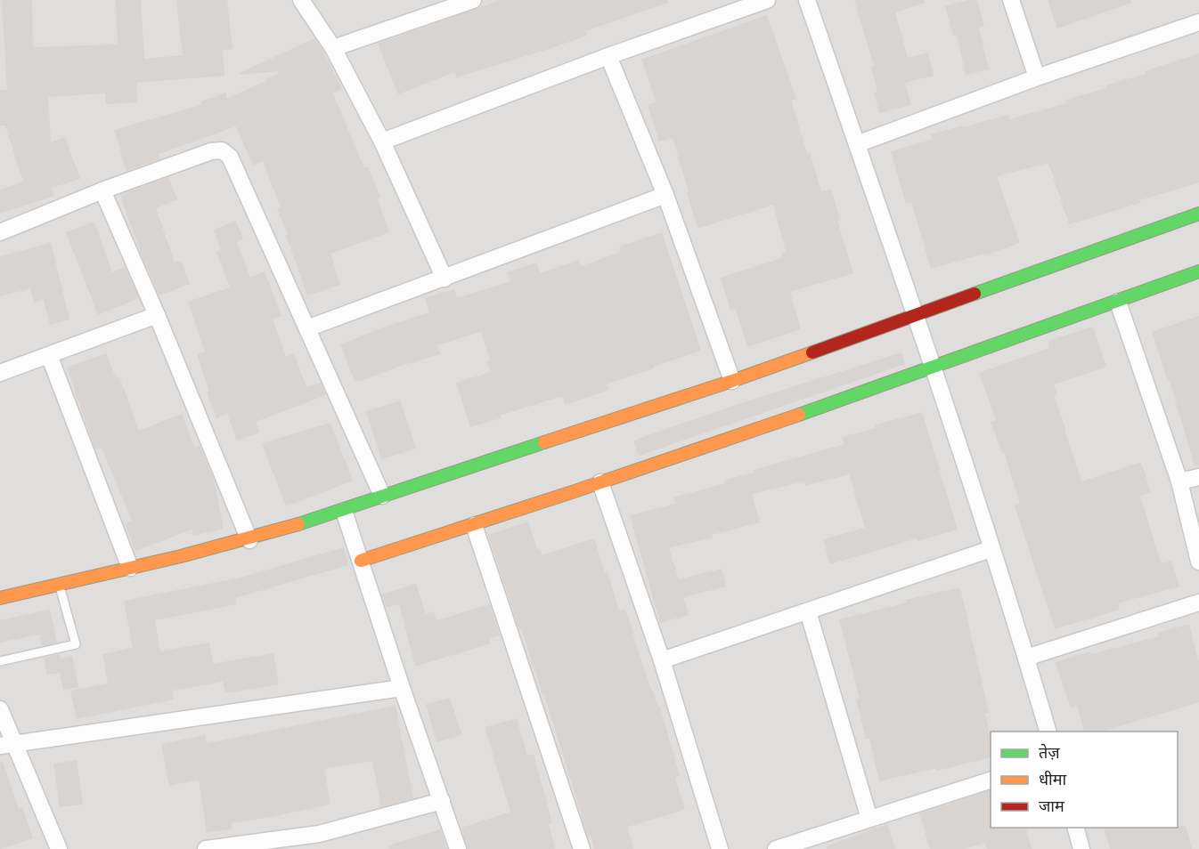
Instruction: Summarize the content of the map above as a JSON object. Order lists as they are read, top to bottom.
{
  "legend": ["तेज़", "धीमा", "जाम"]
}
